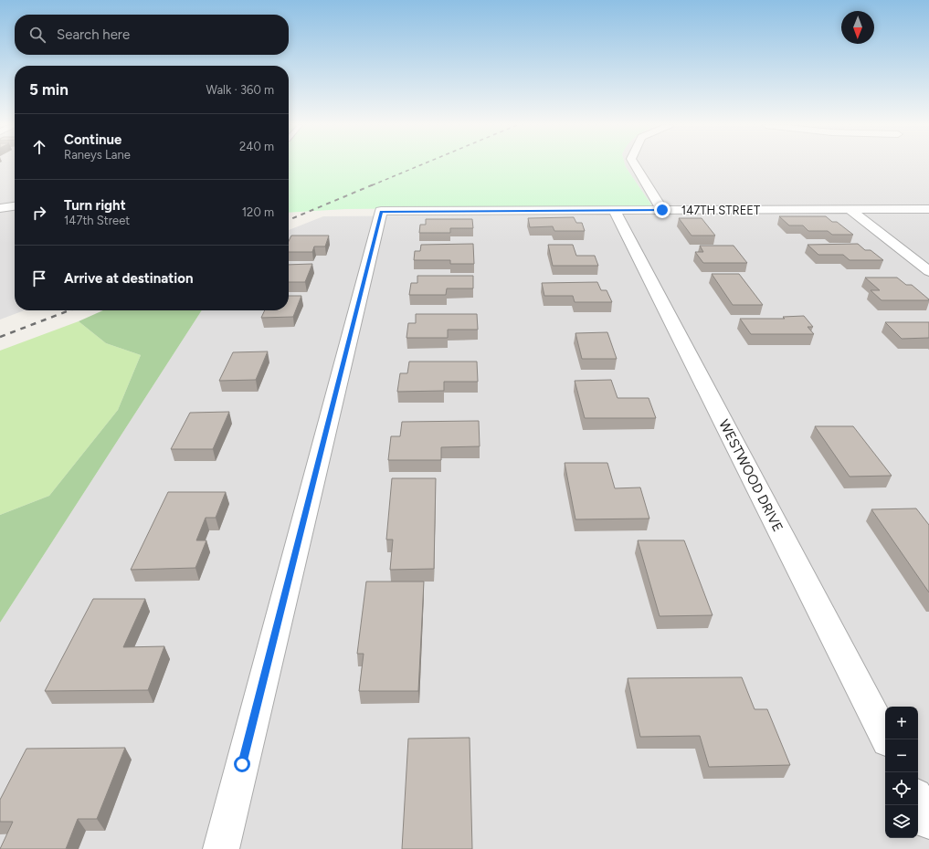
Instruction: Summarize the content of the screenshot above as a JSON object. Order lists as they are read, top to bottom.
{
  "streets": {
    "street": ["147TH STREET", "WESTWOOD DRIVE"]
  },
  "crossings": [
    ["147TH STREET", "WESTWOOD DRIVE"]
  ],
  "north": "bottom",
  "page": {
    "search": "Search here",
    "heading": ["5 min", "Walk · 360 m"],
    "list": [
      ["Continue", "Raneys Lane", "240 m"],
      ["Turn right", "147th Street", "120 m"],
      "Arrive at destination"
    ],
    "map_buttons": ["+", "−"]
  }
}
